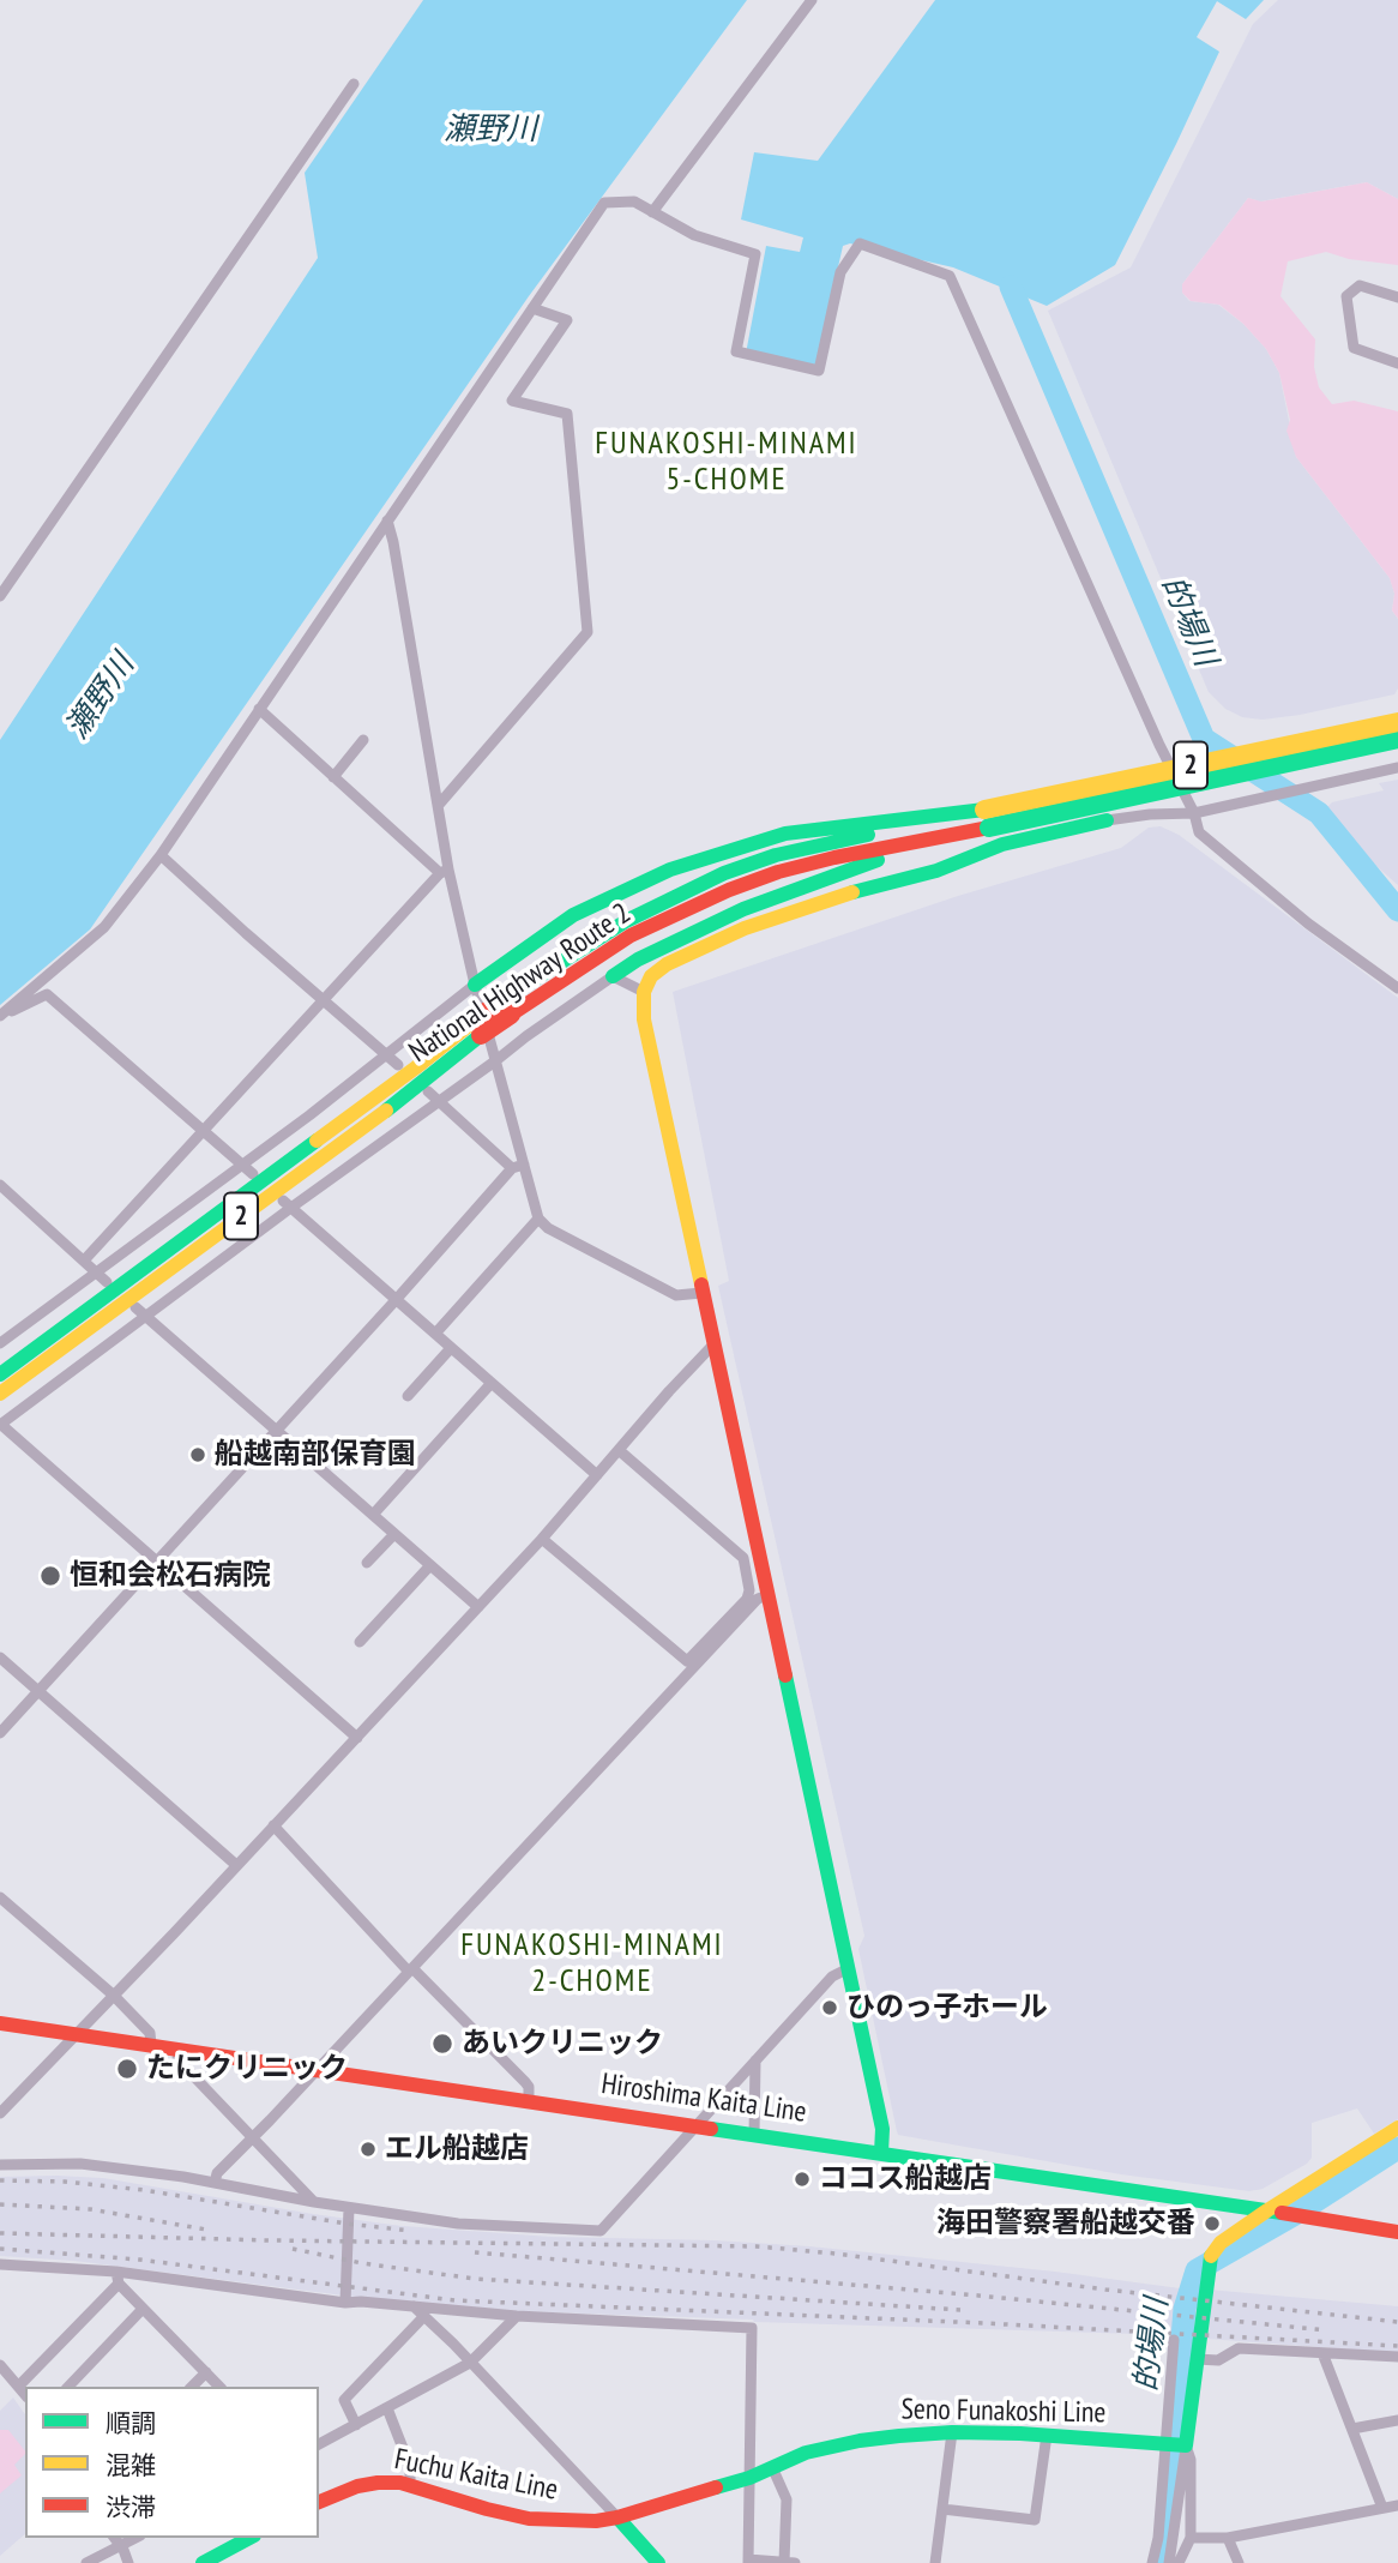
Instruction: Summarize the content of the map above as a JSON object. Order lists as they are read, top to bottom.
{
  "streets": {
    "main road": [
      "2",
      "National Highway Route 2",
      "Hiroshima Kaita Line",
      "Seno Funakoshi Line",
      "Fuchu Kaita Line"
    ]
  },
  "crossings": [
    ["Seno Funakoshi Line", "Fuchu Kaita Line"]
  ],
  "districts": ["FUNAKOSHI-MINAMI 5-CHOME", "FUNAKOSHI-MINAMI 2-CHOME"],
  "water": ["瀬野川", "的場川"],
  "places": [
    "船越南部保育園",
    "恒和会松石病院",
    "ひのっ子ホール",
    "あいクリニック",
    "たにクリニック",
    "エル船越店",
    "ココス船越店",
    "海田警察署船越交番"
  ],
  "legend": ["順調", "混雑", "渋滞"]
}
